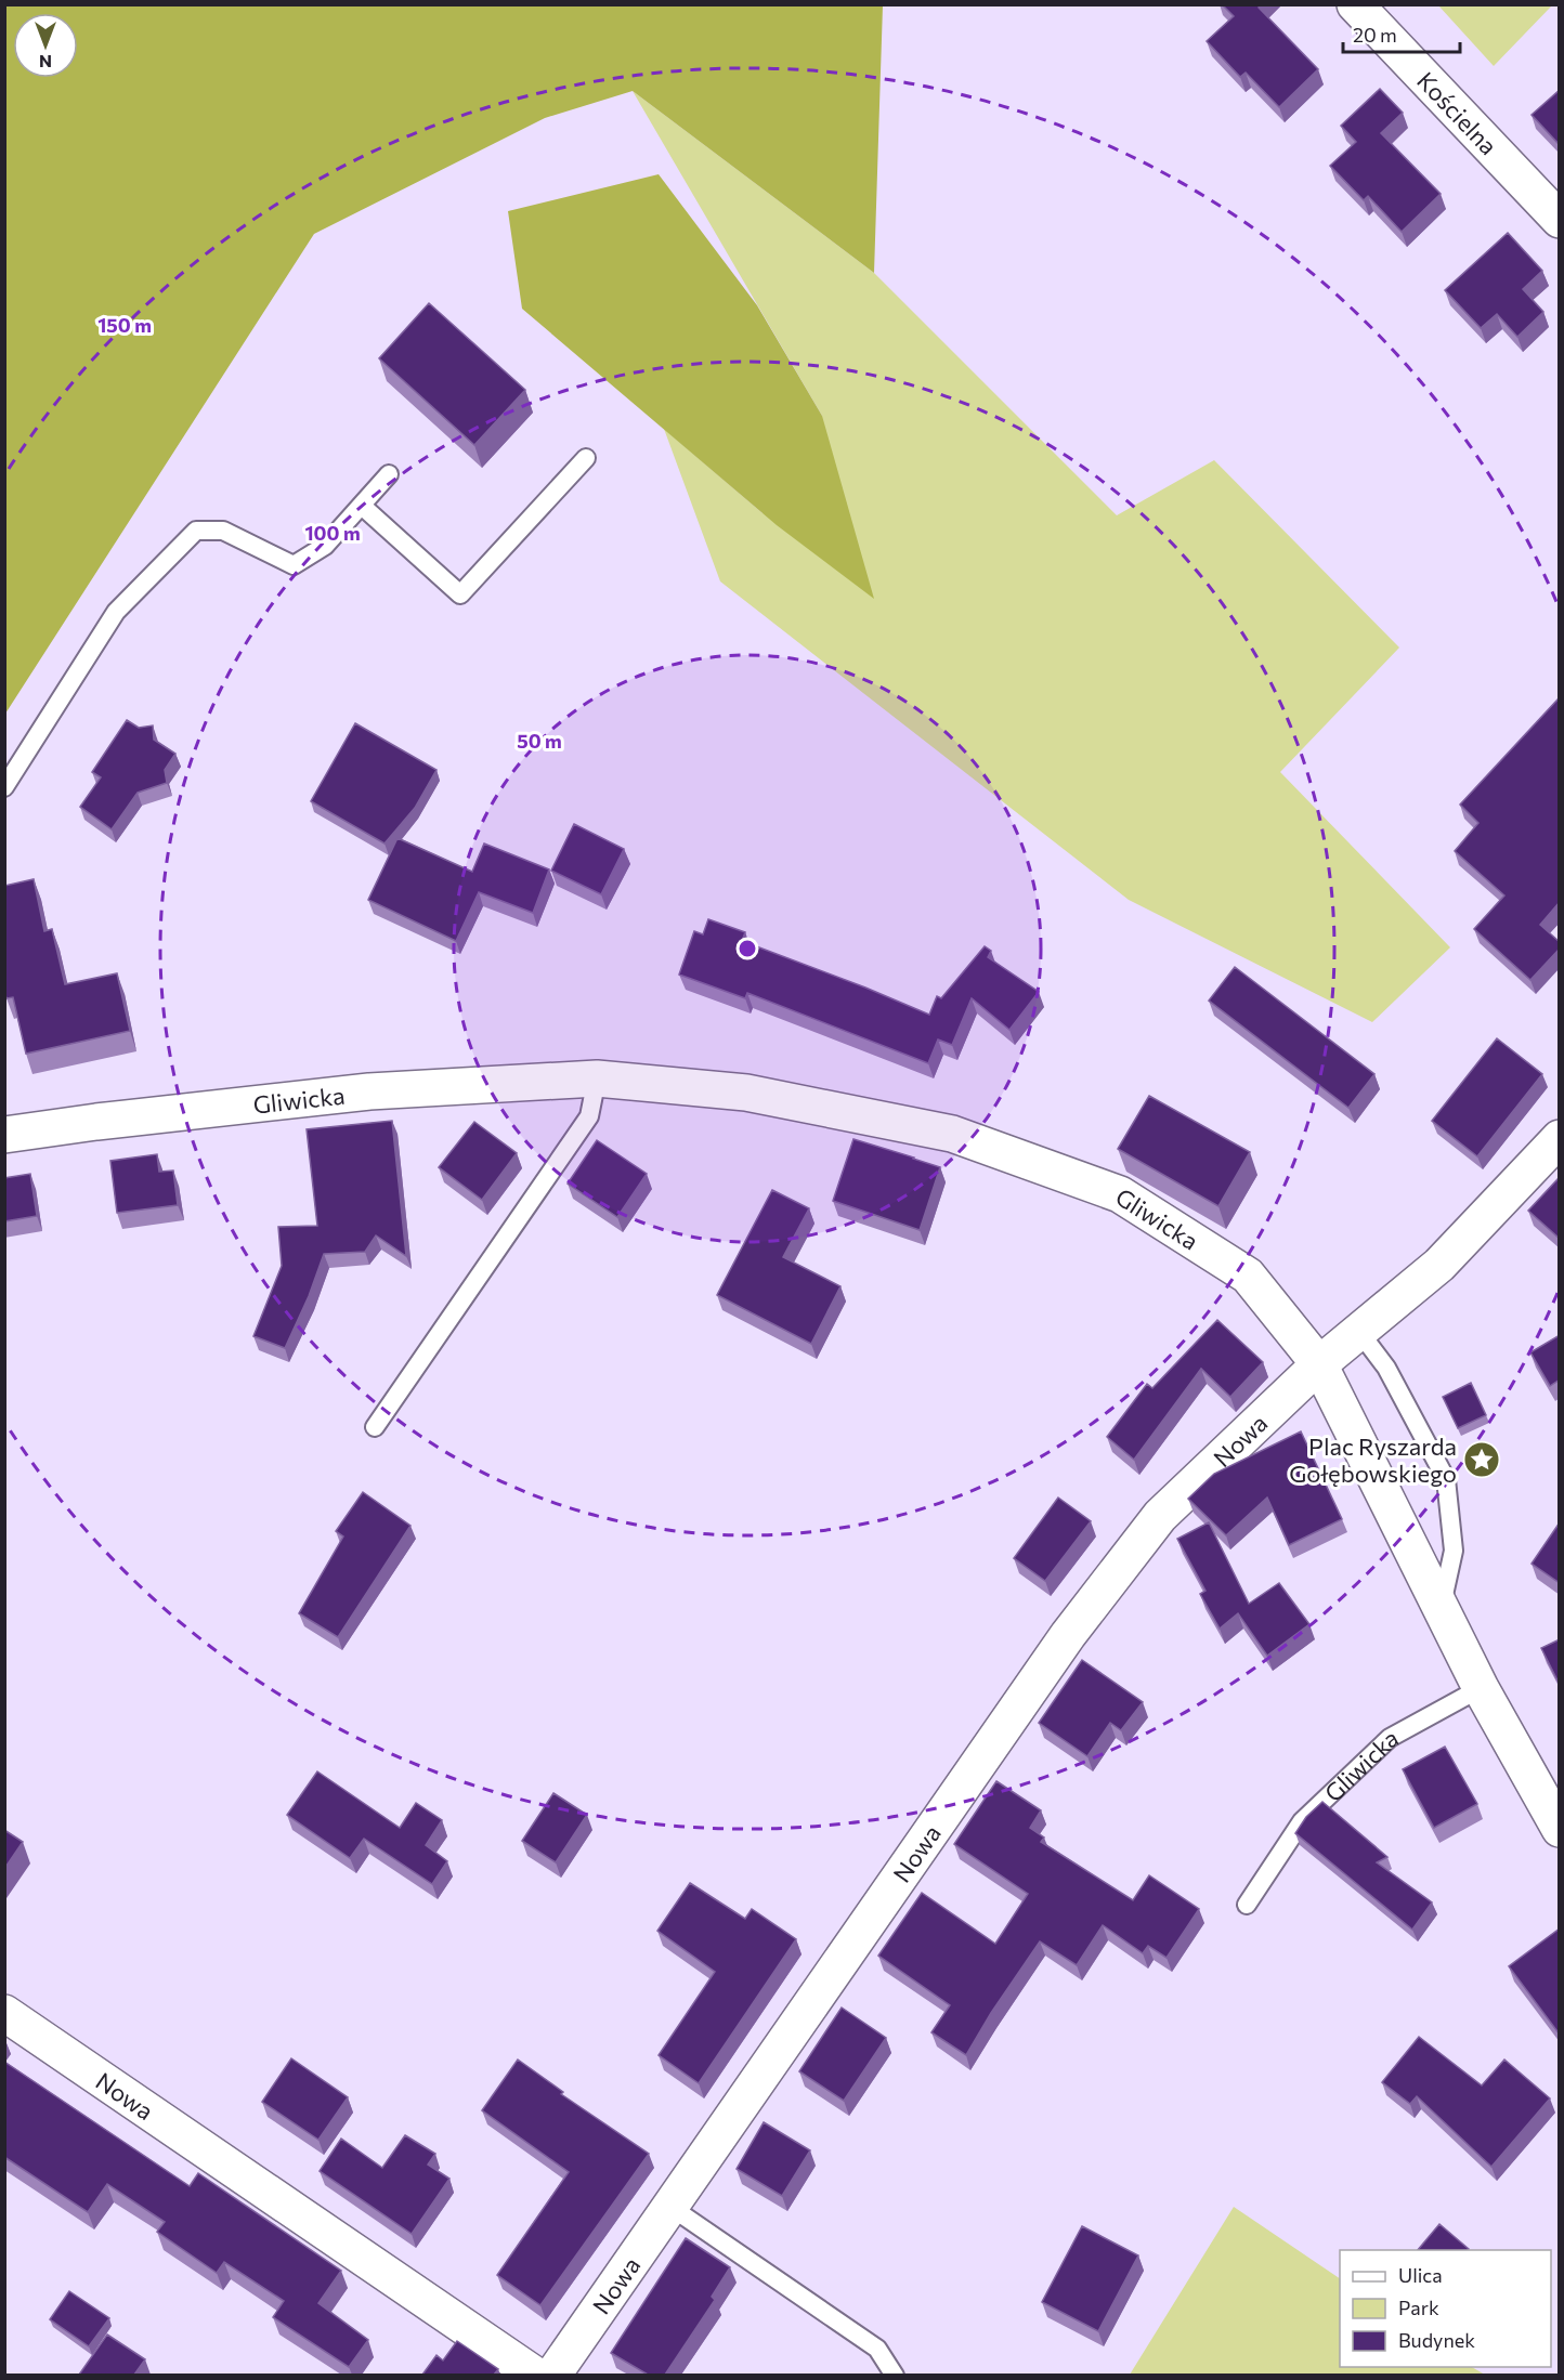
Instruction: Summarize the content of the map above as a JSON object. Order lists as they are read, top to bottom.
{
  "streets": {
    "street": ["Kościelna", "Gliwicka", "Nowa"]
  },
  "crossings": [
    ["Gliwicka", "Nowa"]
  ],
  "places": {
    "place": ["Plac Ryszarda Gołębowskiego"]
  },
  "legend": ["Ulica", "Park", "Budynek"],
  "scale_bar": "20 m",
  "north": "bottom",
  "rings": ["150 m", "100 m", "50 m"]
}
